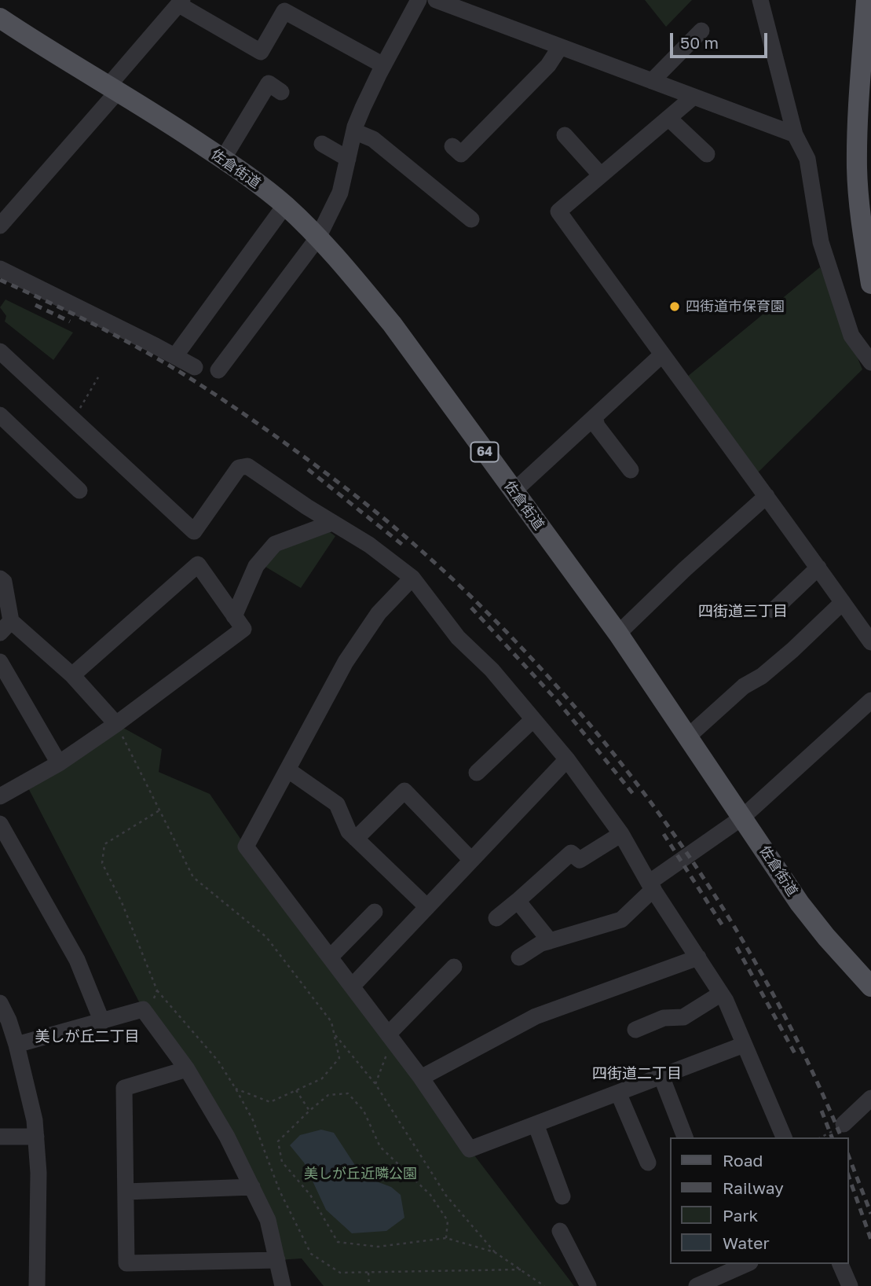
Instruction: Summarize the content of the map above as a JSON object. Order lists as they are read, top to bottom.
{
  "streets": {
    "main road": ["佐倉街道", "64"]
  },
  "districts": ["四街道三丁目", "美しが丘二丁目", "四街道二丁目"],
  "parks": ["美しが丘近隣公園"],
  "places": ["四街道市保育園"],
  "legend": [
    "Road",
    "Railway",
    "Park",
    "Water"
  ],
  "scale_bar": "50 m"
}
